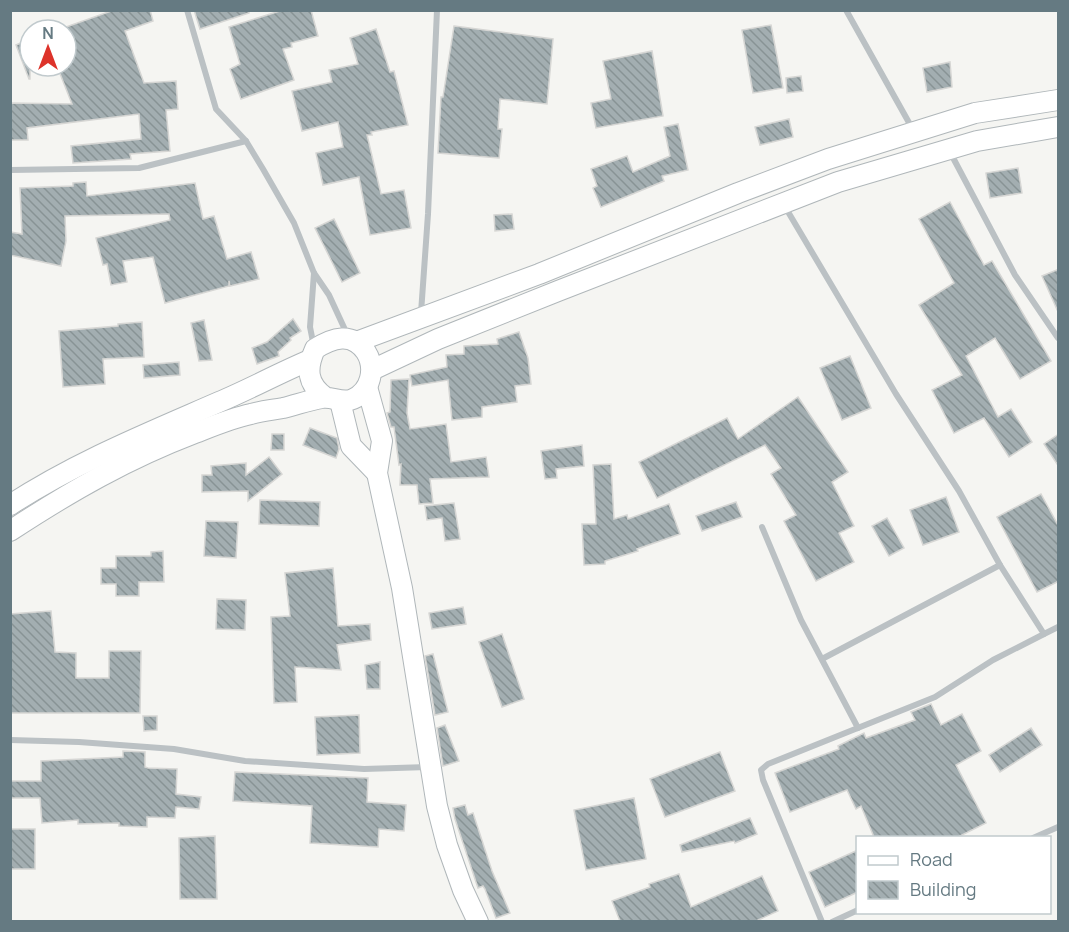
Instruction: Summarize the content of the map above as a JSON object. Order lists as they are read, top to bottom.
{
  "legend": ["Road", "Building"],
  "north": "top"
}
